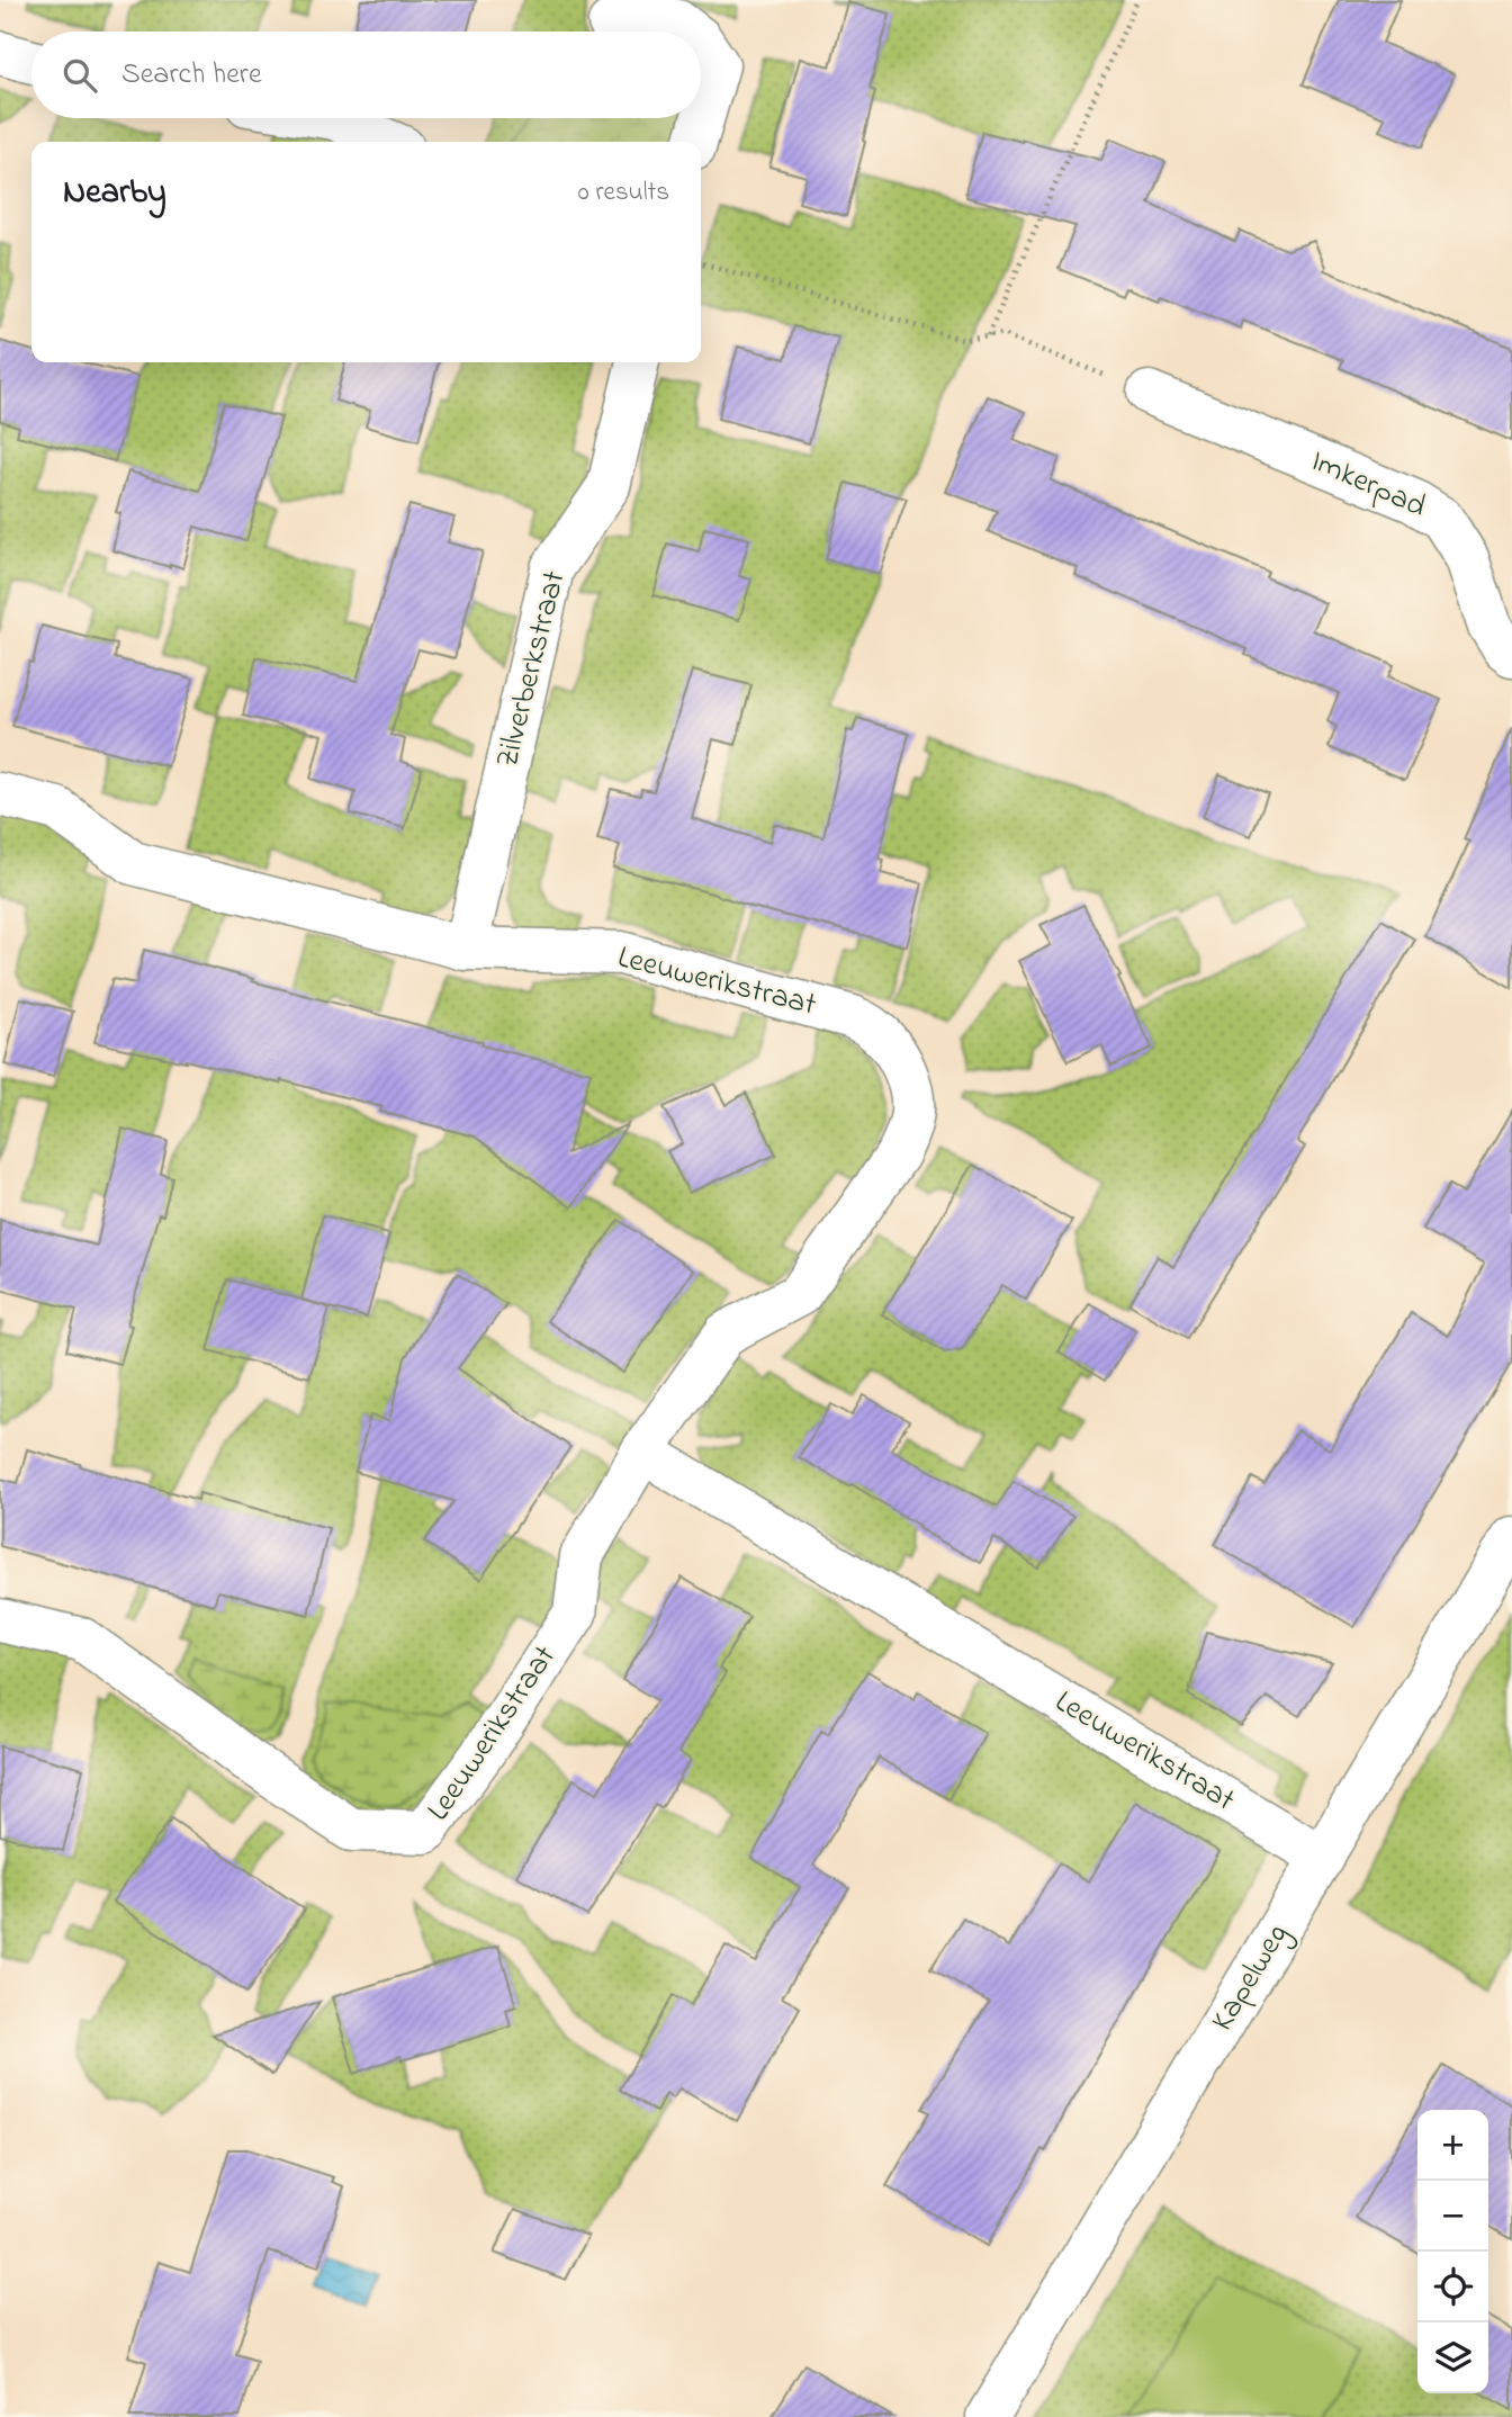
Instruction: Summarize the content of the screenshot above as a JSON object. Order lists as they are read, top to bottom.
{
  "streets": {
    "street": [
      "Imkerpad",
      "Zilverberkstraat",
      "Leeuwerikstraat",
      "Kapelweg"
    ]
  },
  "crossings": [
    ["Zilverberkstraat", "Leeuwerikstraat"],
    ["Leeuwerikstraat", "Kapelweg"]
  ],
  "page": {
    "search": "Search here",
    "heading": ["Nearby", "0 results"],
    "map_buttons": ["+", "−"]
  }
}
